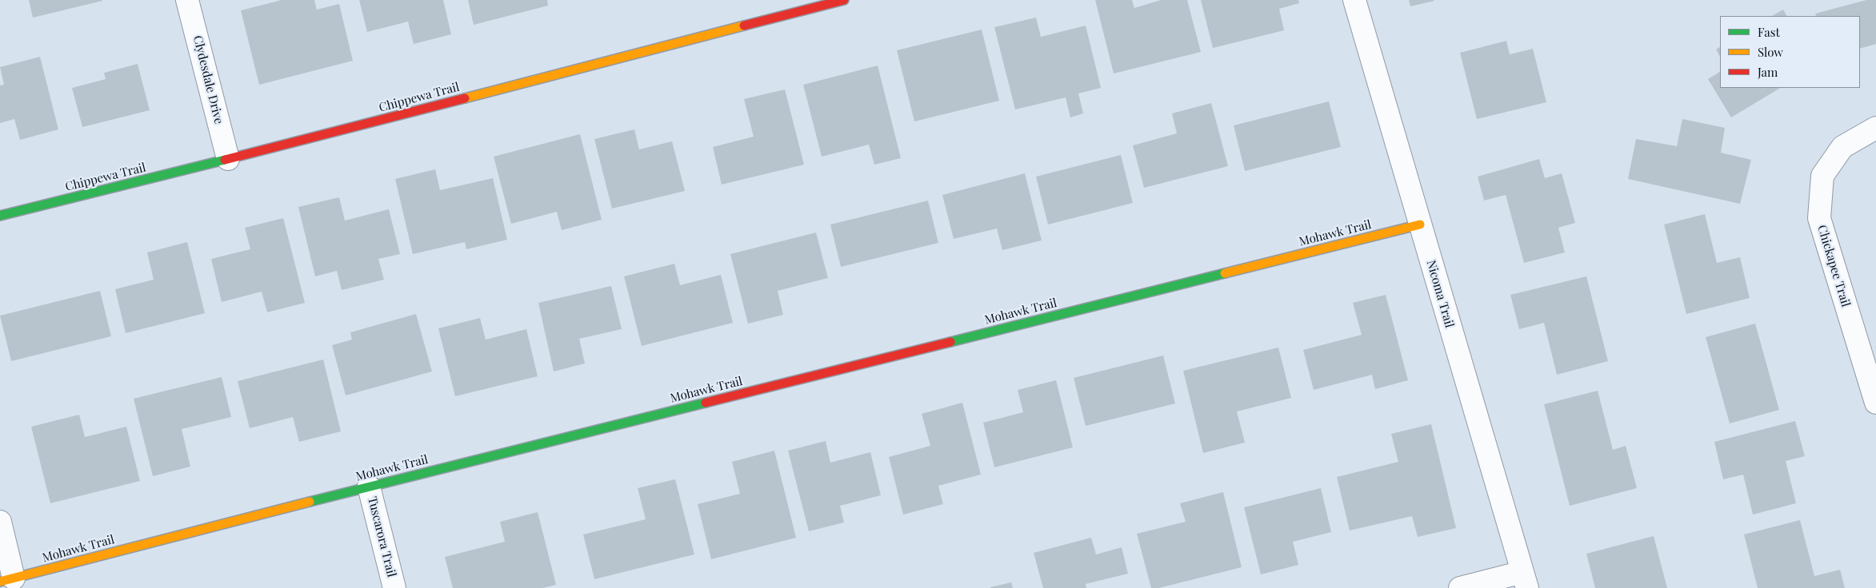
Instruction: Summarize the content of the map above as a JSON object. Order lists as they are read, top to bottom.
{
  "streets": {
    "street": [
      "Clydesdale Drive",
      "Chippewa Trail",
      "Mohawk Trail",
      "Chickapee Trail",
      "Nicoma Trail",
      "Tuscarora Trail"
    ]
  },
  "crossings": [
    ["Clydesdale Drive", "Chippewa Trail"],
    ["Mohawk Trail", "Nicoma Trail"],
    ["Mohawk Trail", "Tuscarora Trail"]
  ],
  "legend": ["Fast", "Slow", "Jam"]
}
